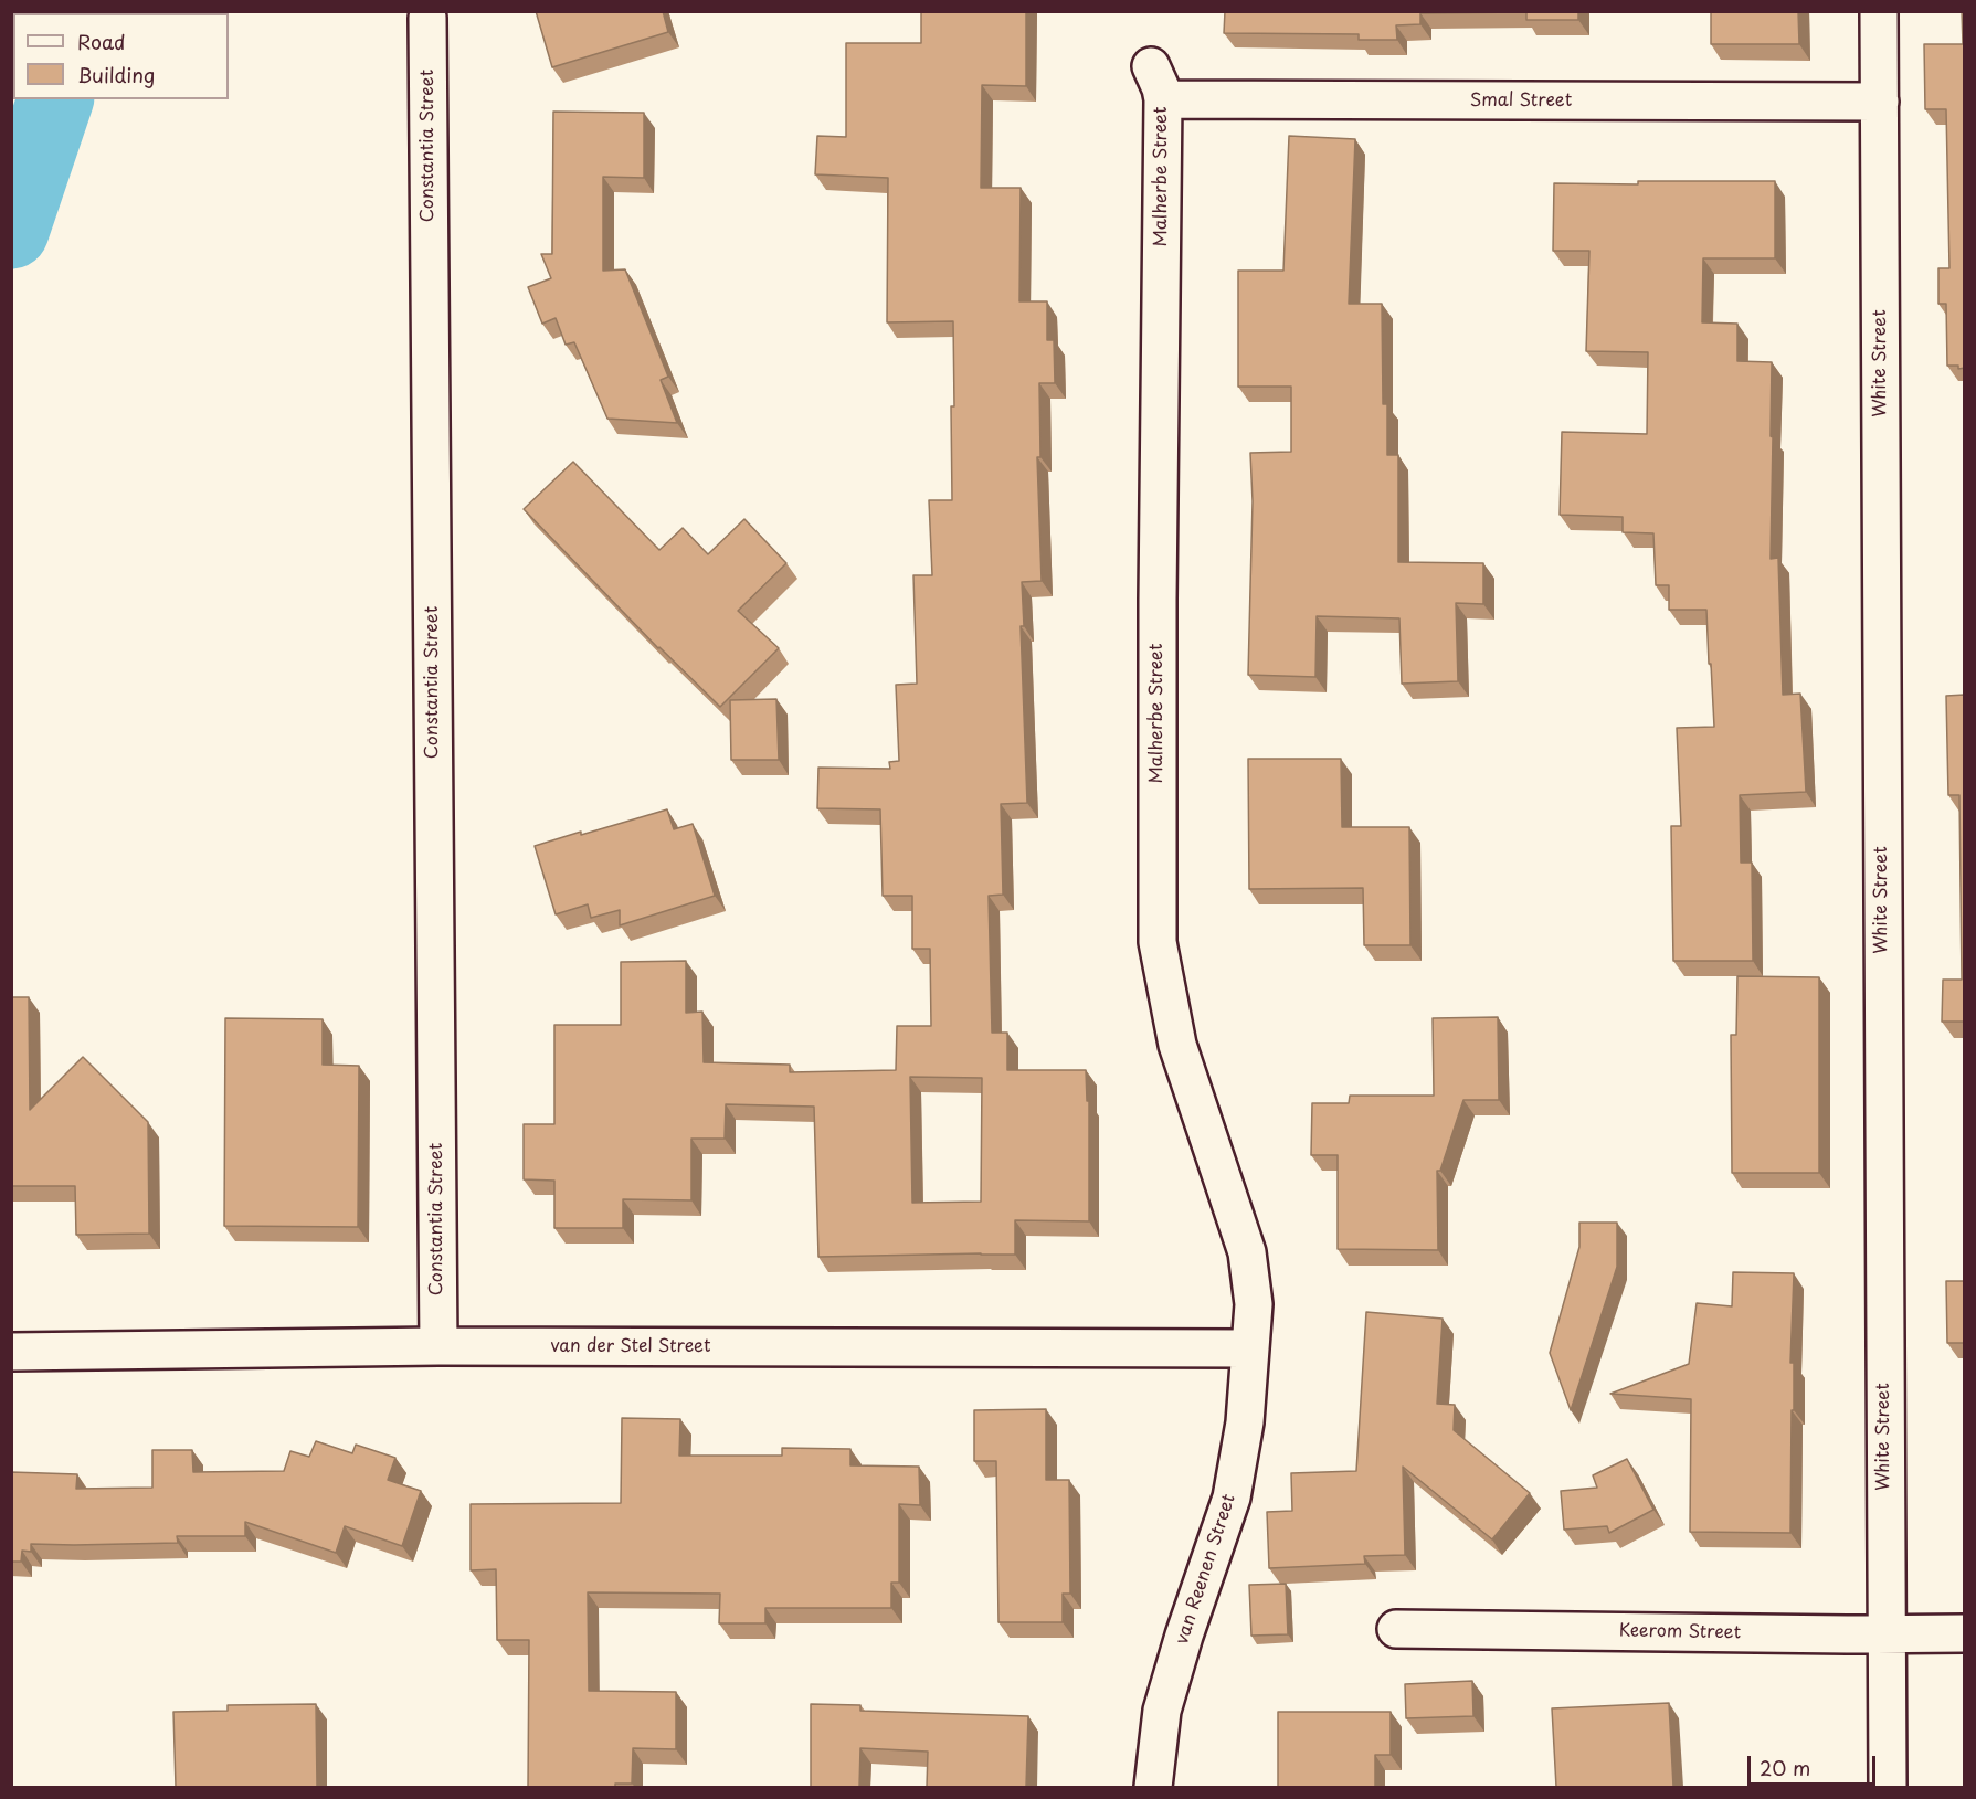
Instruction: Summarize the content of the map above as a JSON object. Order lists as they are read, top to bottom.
{
  "streets": {
    "street": [
      "Smal Street",
      "Constantia Street",
      "Malherbe Street",
      "White Street",
      "van der Stel Street",
      "van Reenen Street",
      "Keerom Street"
    ]
  },
  "crossings": [
    ["Smal Street", "Malherbe Street"],
    ["Smal Street", "White Street"],
    ["Constantia Street", "van der Stel Street"],
    ["Malherbe Street", "van der Stel Street"],
    ["Malherbe Street", "van Reenen Street"],
    ["White Street", "Keerom Street"],
    ["van der Stel Street", "van Reenen Street"]
  ],
  "legend": ["Road", "Building"],
  "scale_bar": "20 m"
}
